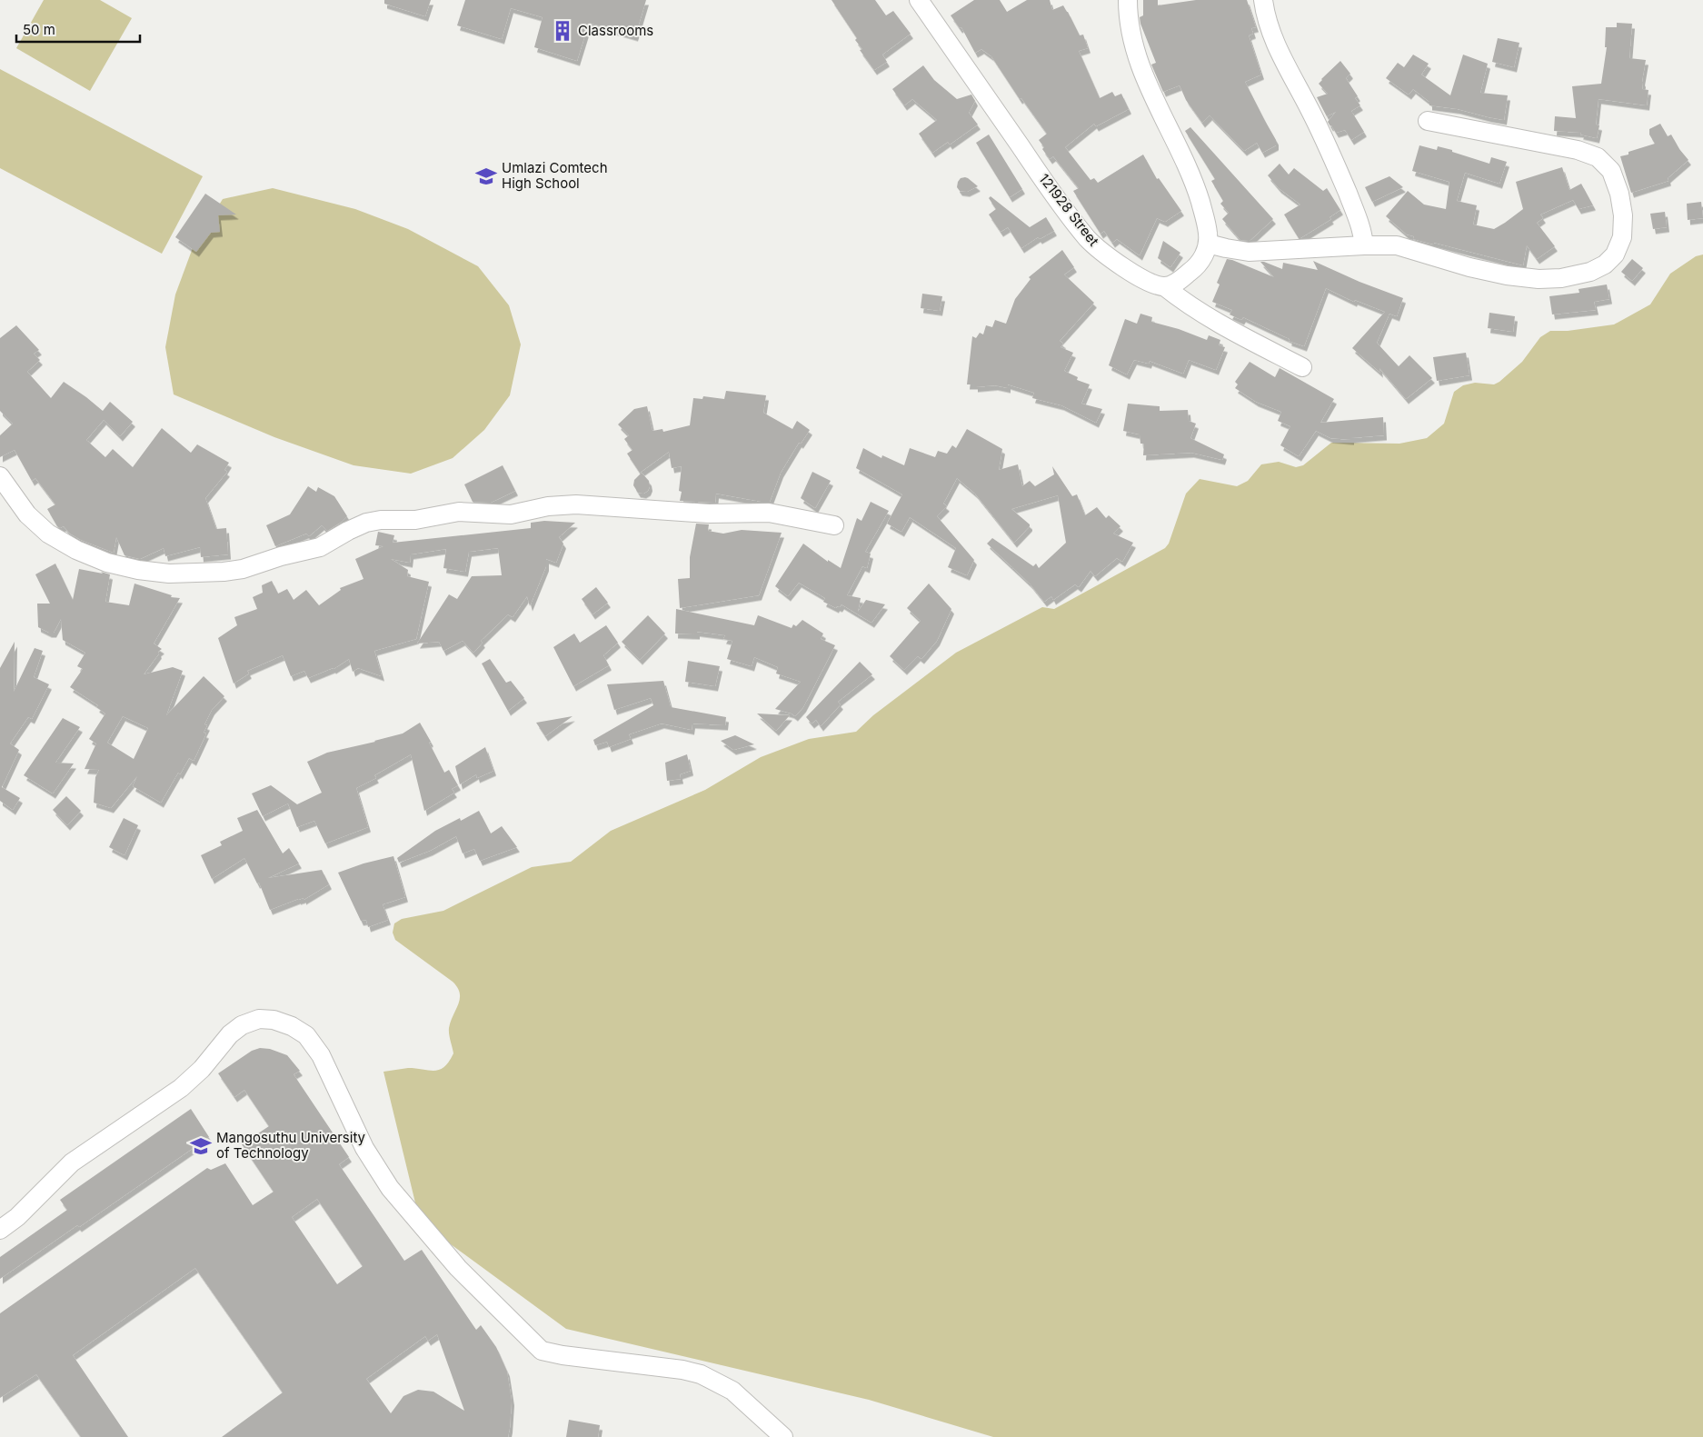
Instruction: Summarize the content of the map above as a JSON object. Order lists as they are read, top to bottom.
{
  "streets": {
    "street": ["121928 Street"]
  },
  "places": {
    "building": ["Classrooms"],
    "school or university": ["Umlazi Comtech High School", "Mangosuthu University of Technology"]
  },
  "scale_bar": "50 m"
}
